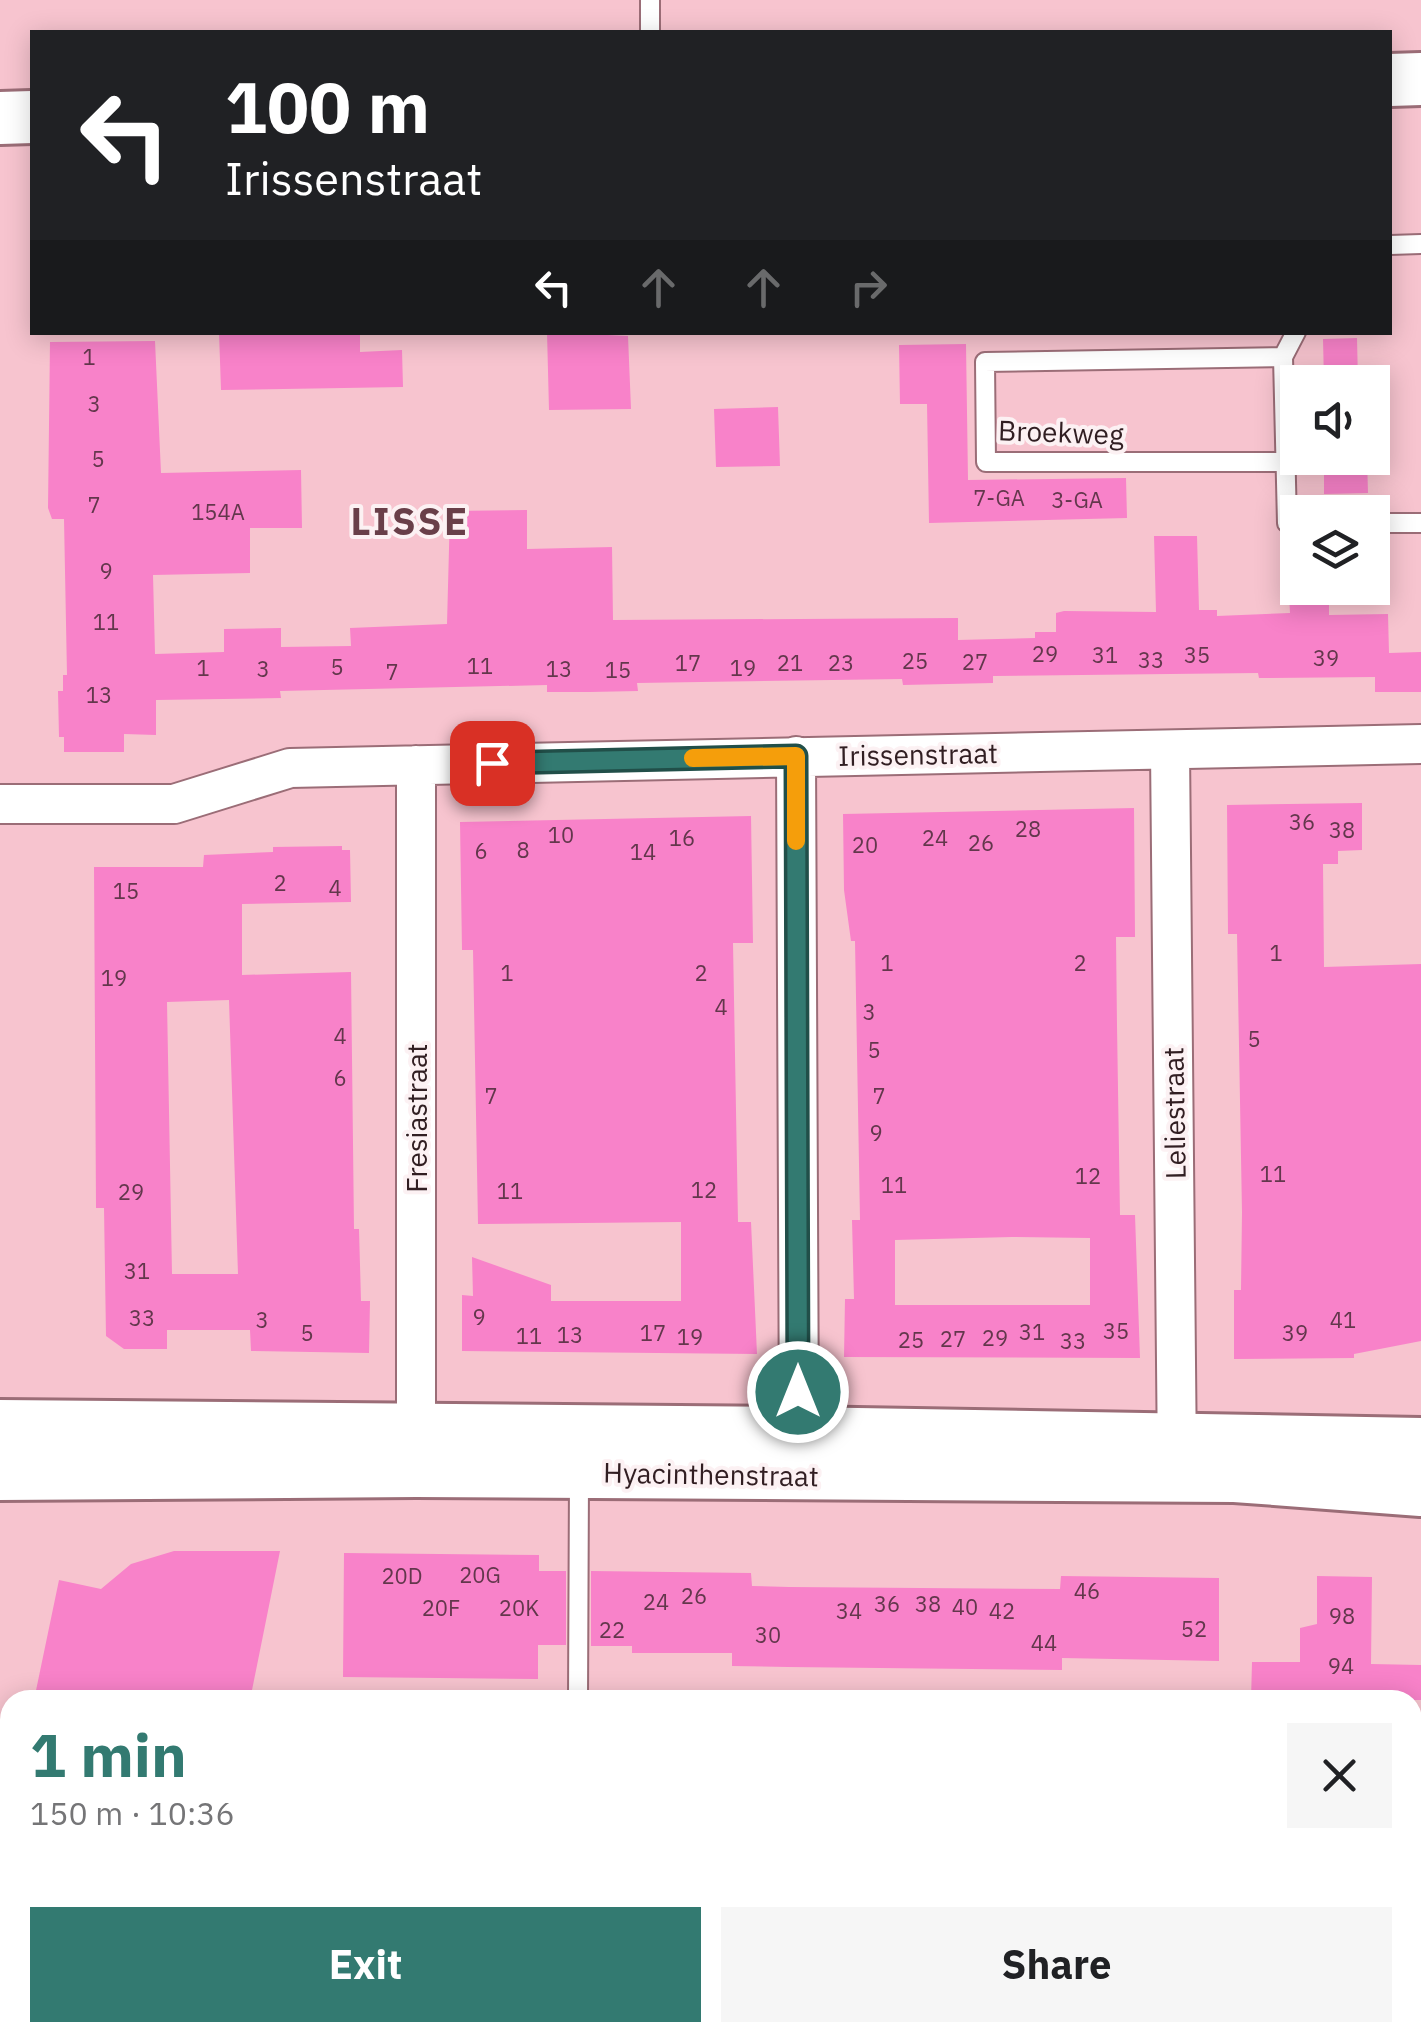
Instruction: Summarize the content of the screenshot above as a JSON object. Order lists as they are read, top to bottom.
{
  "streets": {
    "main road": ["Hyacinthenstraat"],
    "street": ["Irissenstraat", "Leliestraat", "Fresiastraat"],
    "lane": ["Broekweg"]
  },
  "crossings": [
    ["Irissenstraat", "Leliestraat"],
    ["Irissenstraat", "Fresiastraat"],
    ["Leliestraat", "Hyacinthenstraat"],
    ["Fresiastraat", "Hyacinthenstraat"]
  ],
  "districts": ["LISSE"],
  "house_numbers": [
    "1",
    "3",
    "5",
    "7-GA",
    "3-GA",
    "7",
    "154A",
    "9",
    "11",
    "29",
    "31",
    "35",
    "39",
    "33",
    "25",
    "27",
    "17",
    "21",
    "23",
    "11",
    "5",
    "1",
    "19",
    "3",
    "13",
    "15",
    "7",
    "13",
    "36",
    "28",
    "38",
    "10",
    "16",
    "24",
    "26",
    "20",
    "8",
    "6",
    "14",
    "2",
    "4",
    "15",
    "1",
    "1",
    "2",
    "1",
    "2",
    "19",
    "4",
    "3",
    "4",
    "5",
    "5",
    "6",
    "7",
    "7",
    "9",
    "11",
    "12",
    "11",
    "12",
    "11",
    "29",
    "31",
    "9",
    "33",
    "3",
    "41",
    "35",
    "31",
    "5",
    "17",
    "39",
    "13",
    "11",
    "19",
    "29",
    "27",
    "25",
    "33",
    "20G",
    "20D",
    "46",
    "26",
    "24",
    "36",
    "38",
    "40",
    "20F",
    "20K",
    "34",
    "42",
    "98",
    "52",
    "22",
    "30",
    "44",
    "94"
  ],
  "page": {
    "turn": ["100 m", "Irissenstraat"],
    "heading": ["1 min", "150 m · 10:36"],
    "buttons": ["Exit", "Share"]
  }
}
